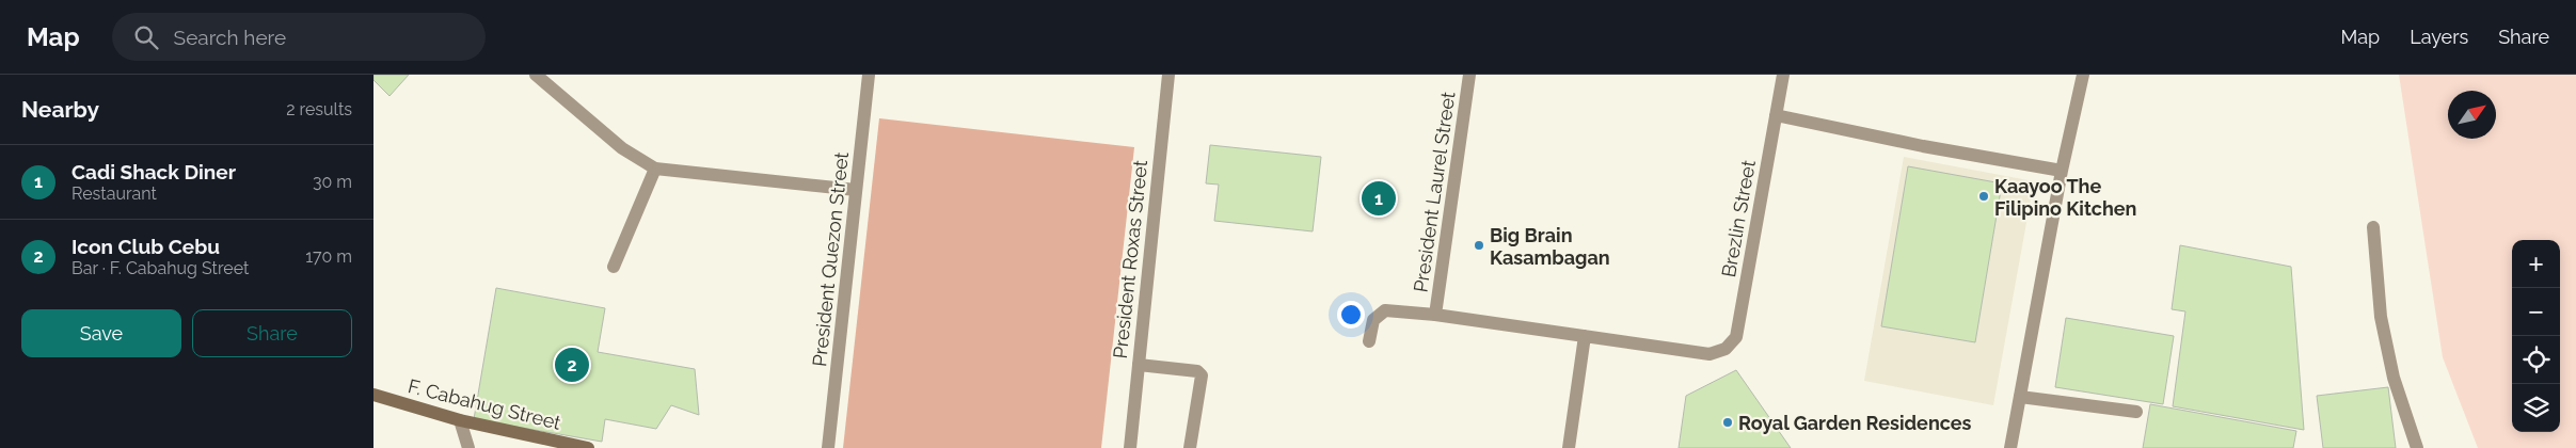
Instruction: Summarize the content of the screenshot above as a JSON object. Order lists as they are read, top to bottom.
{
  "streets": {
    "main road": ["F. Cabahug Street"],
    "street": [
      "President Laurel Street",
      "Brezlin Street",
      "President Quezon Street",
      "President Roxas Street"
    ]
  },
  "places": ["Kaayoo The Filipino Kitchen", "Big Brain Kasambagan", "Royal Garden Residences"],
  "north": "top right",
  "page": {
    "header": "Map",
    "search": "Search here",
    "nav": ["Map", "Layers", "Share"],
    "heading": ["Nearby", "2 results"],
    "list": [
      {
        "mark": "1",
        "name": "Cadi Shack Diner",
        "note": "Restaurant",
        "value": "30 m"
      },
      {
        "mark": "2",
        "name": "Icon Club Cebu",
        "note": "Bar · F. Cabahug Street",
        "value": "170 m"
      }
    ],
    "pins": ["1", "2"],
    "map_buttons": ["+", "−"],
    "buttons": ["Save", "Share"]
  }
}
